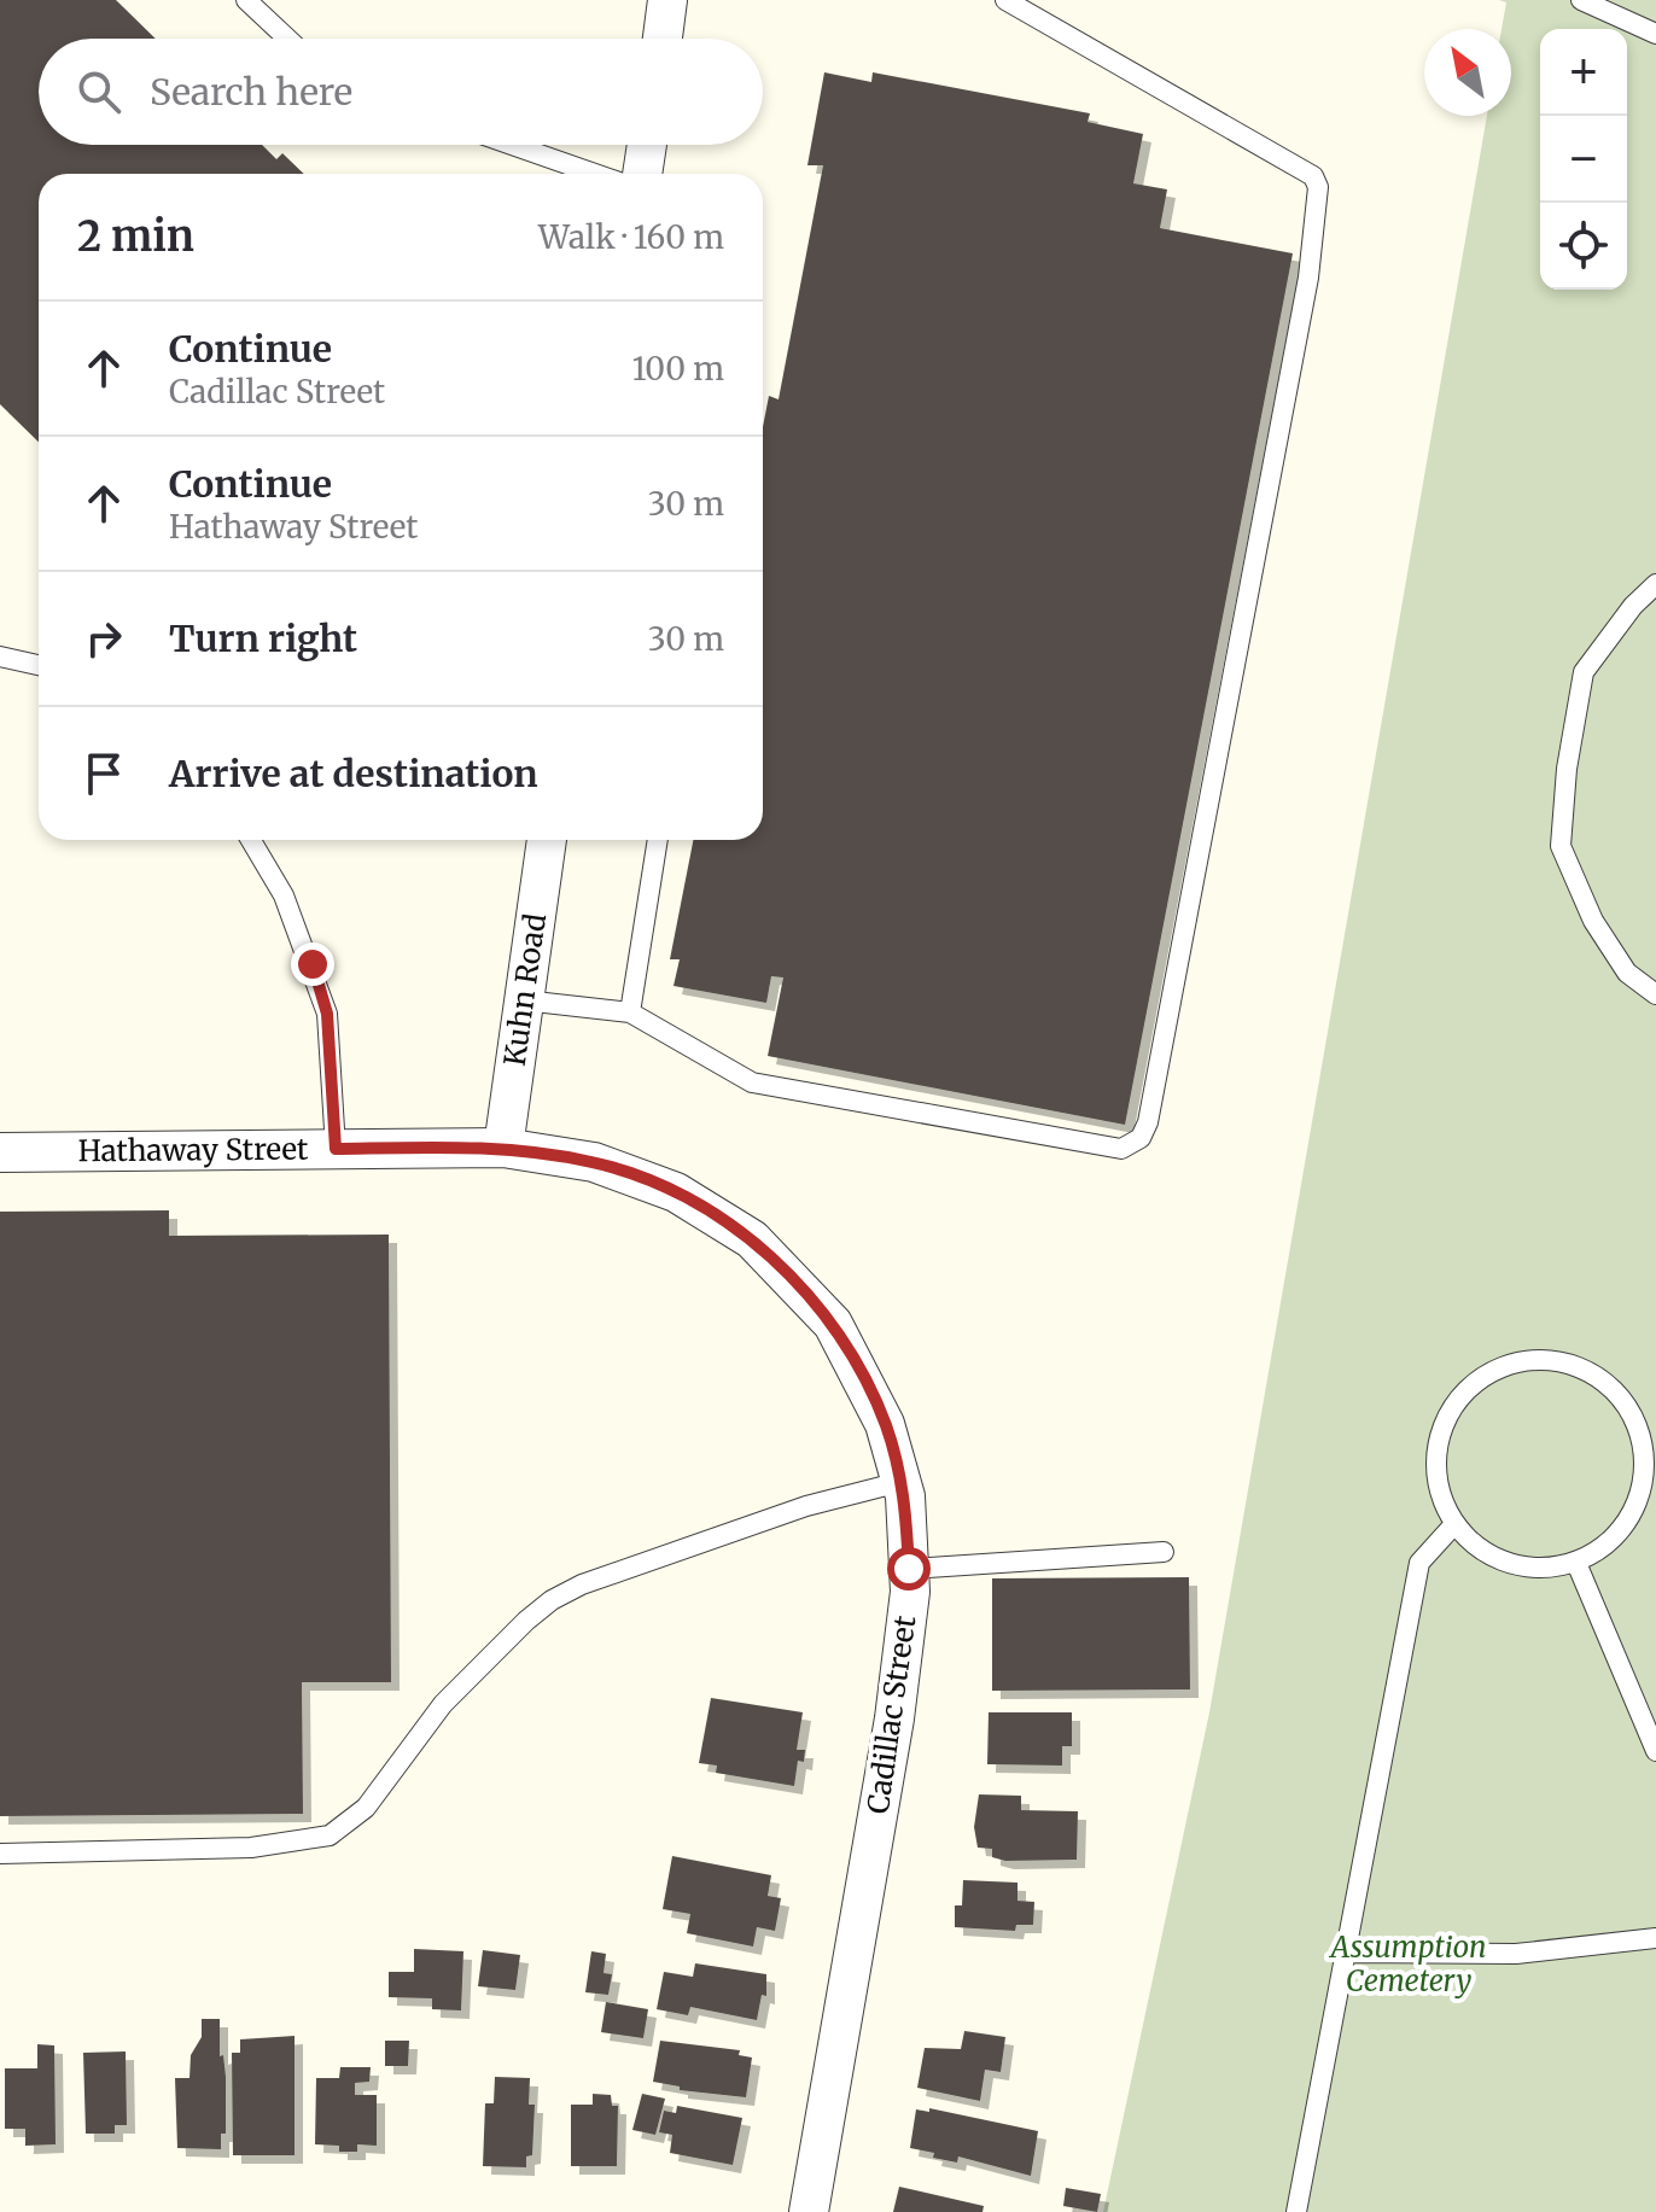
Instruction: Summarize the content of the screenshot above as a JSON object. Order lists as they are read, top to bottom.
{
  "streets": {
    "street": ["Kuhn Road", "Hathaway Street", "Cadillac Street"]
  },
  "crossings": [
    ["Kuhn Road", "Hathaway Street"],
    ["Kuhn Road", "Cadillac Street"],
    ["Hathaway Street", "Cadillac Street"]
  ],
  "parks": ["Assumption Cemetery"],
  "north": "top left",
  "page": {
    "map_buttons": ["+", "−"],
    "search": "Search here",
    "heading": ["2 min", "Walk · 160 m"],
    "list": [
      ["Continue", "Cadillac Street", "100 m"],
      ["Continue", "Hathaway Street", "30 m"],
      ["Turn right", "30 m"],
      "Arrive at destination"
    ]
  }
}
